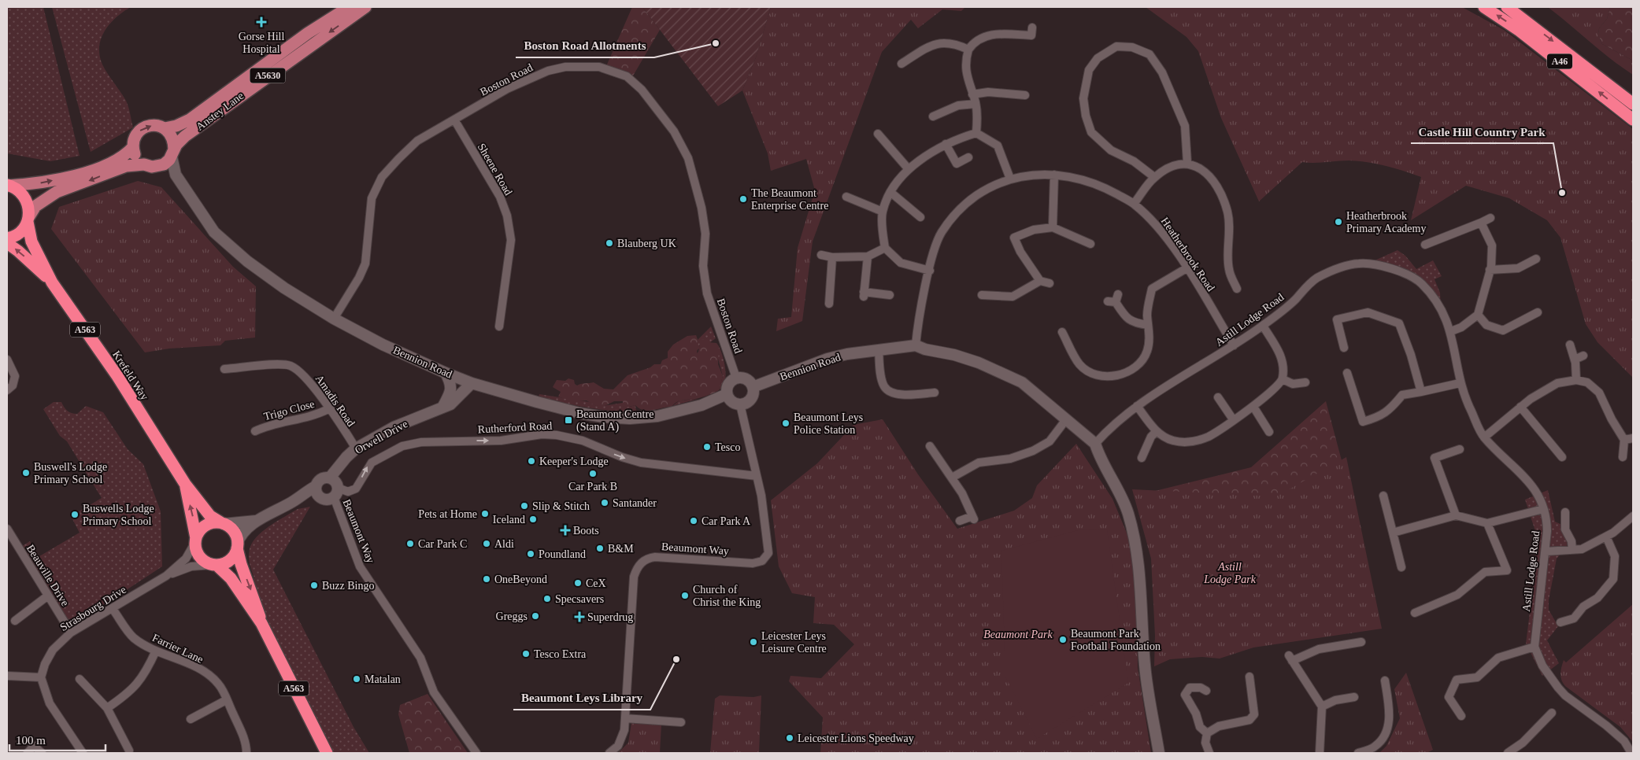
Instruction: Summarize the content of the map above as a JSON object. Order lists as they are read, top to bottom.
{
  "streets": {
    "highway": ["A46", "A563", "Krefeld Way"],
    "main road": ["A5630", "Anstey Lane"],
    "street": [
      "Boston Road",
      "Sheene Road",
      "Heatherbrook Road",
      "Astill Lodge Road",
      "Bennion Road",
      "Amadis Road",
      "Trigo Close",
      "Rutherford Road",
      "Orwell Drive",
      "Beaumont Way",
      "Beauville Drive",
      "Strasbourg Drive",
      "Farrier Lane"
    ]
  },
  "crossings": [
    ["A5630", "Anstey Lane"],
    ["A5630", "Bennion Road"],
    ["Boston Road", "Sheene Road"],
    ["Boston Road", "Bennion Road"],
    ["Boston Road", "Beaumont Way"],
    ["Anstey Lane", "Bennion Road"],
    ["Heatherbrook Road", "Astill Lodge Road"],
    ["Heatherbrook Road", "Bennion Road"],
    ["A563", "Krefeld Way"],
    ["A563", "Strasbourg Drive"],
    ["Bennion Road", "Orwell Drive"],
    ["Bennion Road", "Beaumont Way"],
    ["Krefeld Way", "Strasbourg Drive"],
    ["Amadis Road", "Trigo Close"],
    ["Amadis Road", "Orwell Drive"],
    ["Rutherford Road", "Orwell Drive"],
    ["Rutherford Road", "Beaumont Way"],
    ["Orwell Drive", "Beaumont Way"],
    ["Beauville Drive", "Strasbourg Drive"],
    ["Strasbourg Drive", "Farrier Lane"]
  ],
  "one_way": ["Rutherford Road"],
  "parks": ["Astill Lodge Park", "Beaumont Park"],
  "places": {
    "health": ["Gorse Hill Hospital", "Boots", "Superdrug"],
    "other": [
      "Boston Road Allotments",
      "Castle Hill Country Park",
      "The Beaumont Enterprise Centre",
      "Heatherbrook Primary Academy",
      "Blauberg UK",
      "Beaumont Leys Police Station",
      "Tesco",
      "Keeper's Lodge",
      "Buswell's Lodge Primary School",
      "Car Park B",
      "Santander",
      "Slip & Stitch",
      "Pets at Home",
      "Buswells Lodge Primary School",
      "Iceland",
      "Car Park A",
      "Car Park C",
      "Aldi",
      "B&M",
      "Poundland",
      "OneBeyond",
      "CeX",
      "Buzz Bingo",
      "Church of Christ the King",
      "Specsavers",
      "Greggs",
      "Beaumont Park Football Foundation",
      "Leicester Leys Leisure Centre",
      "Tesco Extra",
      "Beaumont Leys Library",
      "Matalan",
      "Leicester Lions Speedway"
    ],
    "transit": ["Beaumont Centre (Stand A)"]
  },
  "scale_bar": "100 m"
}
